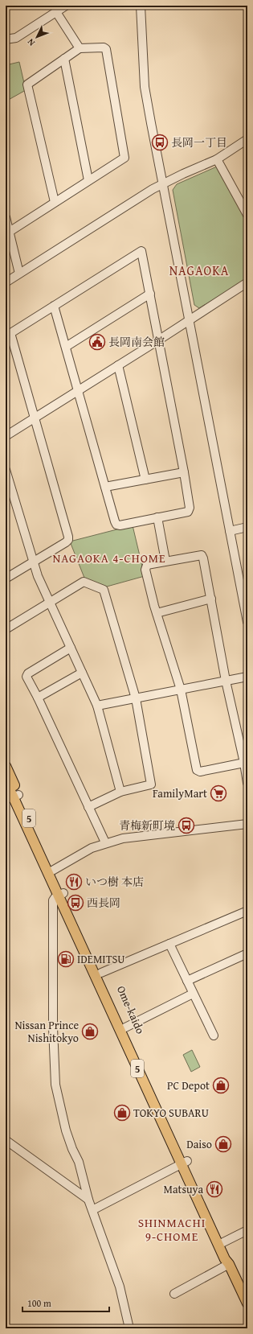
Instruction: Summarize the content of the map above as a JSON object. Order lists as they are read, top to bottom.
{
  "streets": {
    "main road": ["5", "Ome-kaido"]
  },
  "districts": ["NAGAOKA", "NAGAOKA 4-CHOME", "SHINMACHI 9-CHOME"],
  "places": {
    "bus stop": ["長岡一丁目", "青梅新町境", "西長岡"],
    "public building": ["長岡南会館"],
    "supermarket": ["FamilyMart"],
    "restaurant": ["いつ樹 本店", "Matsuya"],
    "fuel station": ["IDEMITSU"],
    "shop": [
      "Nissan Prince Nishitokyo",
      "PC Depot",
      "TOKYO SUBARU",
      "Daiso"
    ]
  },
  "scale_bar": "100 m",
  "north": "bottom left"
}
